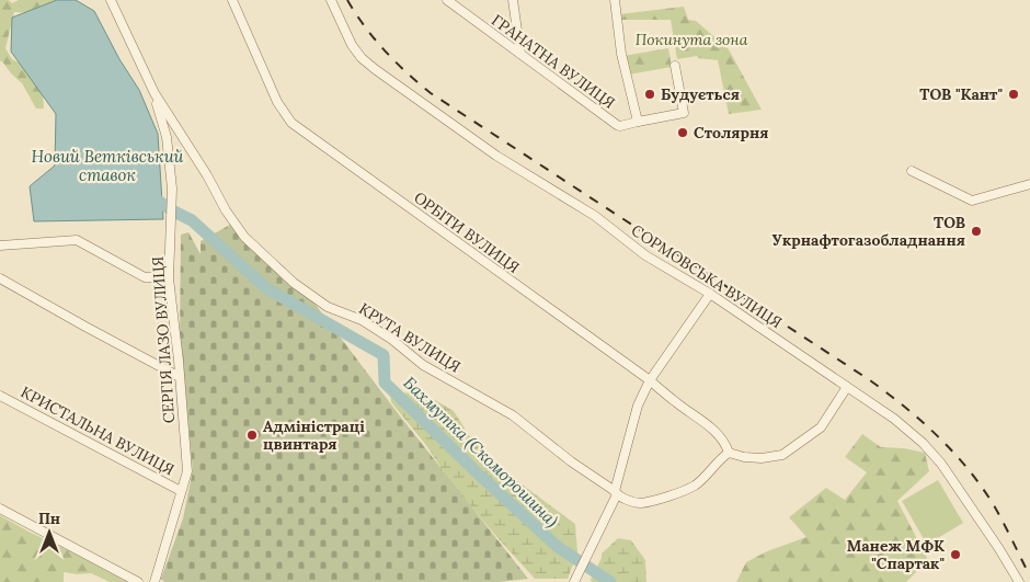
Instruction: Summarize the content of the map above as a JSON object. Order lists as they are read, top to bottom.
{
  "streets": {
    "street": [
      "ГРАНАТНА ВУЛИЦЯ",
      "ОРБІТИ ВУЛИЦЯ",
      "СОРМОВСЬКА ВУЛИЦЯ",
      "КРУТА ВУЛИЦЯ",
      "СЕРГІЯ ЛАЗО ВУЛИЦЯ",
      "КРИСТАЛЬНА ВУЛИЦЯ"
    ]
  },
  "crossings": [
    ["ОРБІТИ ВУЛИЦЯ", "КРУТА ВУЛИЦЯ"],
    ["КРУТА ВУЛИЦЯ", "СЕРГІЯ ЛАЗО ВУЛИЦЯ"],
    ["СЕРГІЯ ЛАЗО ВУЛИЦЯ", "КРИСТАЛЬНА ВУЛИЦЯ"]
  ],
  "water": ["Новий Ветківський ставок", "Бахмутка (Скоморошина)"],
  "parks": ["Покинута зона"],
  "places": [
    "Будується",
    "ТОВ \"Кант\"",
    "Столярня",
    "ТОВ Укрнафтогазобладнання",
    "Адміністраці цвинтаря",
    "Манеж МФК \"Спартак\""
  ],
  "north": "top"
}
